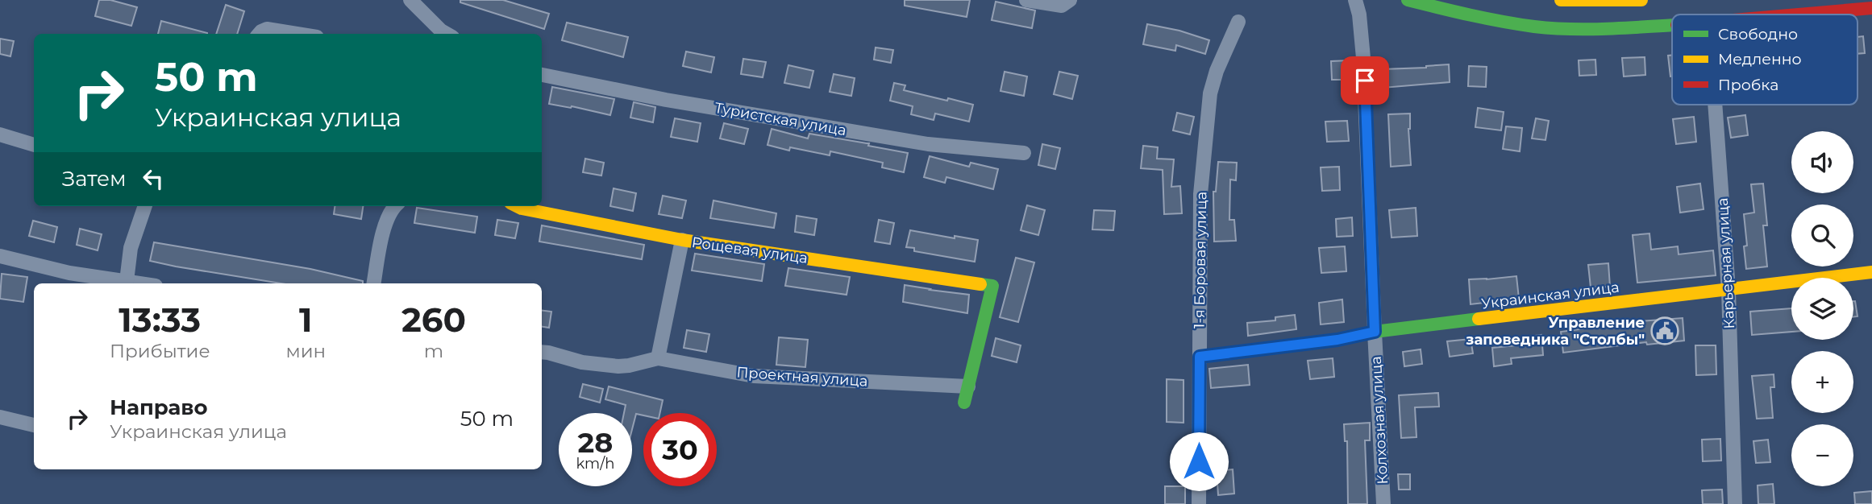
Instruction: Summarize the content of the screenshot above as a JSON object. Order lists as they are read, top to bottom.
{
  "streets": {
    "main road": ["Рощевая улица", "Украинская улица"],
    "street": [
      "Туристская улица",
      "1-я Боровая улица",
      "Карьерная улица",
      "Проектная улица",
      "Колхозная улица"
    ]
  },
  "crossings": [
    ["Рощевая улица", "Проектная улица"],
    ["1-я Боровая улица", "Украинская улица"],
    ["Карьерная улица", "Украинская улица"],
    ["Украинская улица", "Колхозная улица"]
  ],
  "places": {
    "public building": ["Управление заповедника \"Столбы\""]
  },
  "legend": ["Свободно", "Медленно", "Пробка"],
  "page": {
    "turn": ["50 m", "Украинская улица"],
    "map_buttons": ["+", "−"],
    "then": "Затем",
    "eta": [
      "13:33",
      "Прибытие",
      "1",
      "мин",
      "260",
      "m"
    ],
    "list": [
      {
        "name": "Направо",
        "note": "Украинская улица",
        "value": "50 m"
      }
    ],
    "speed": "28 km/h",
    "limit": "30"
  }
}
